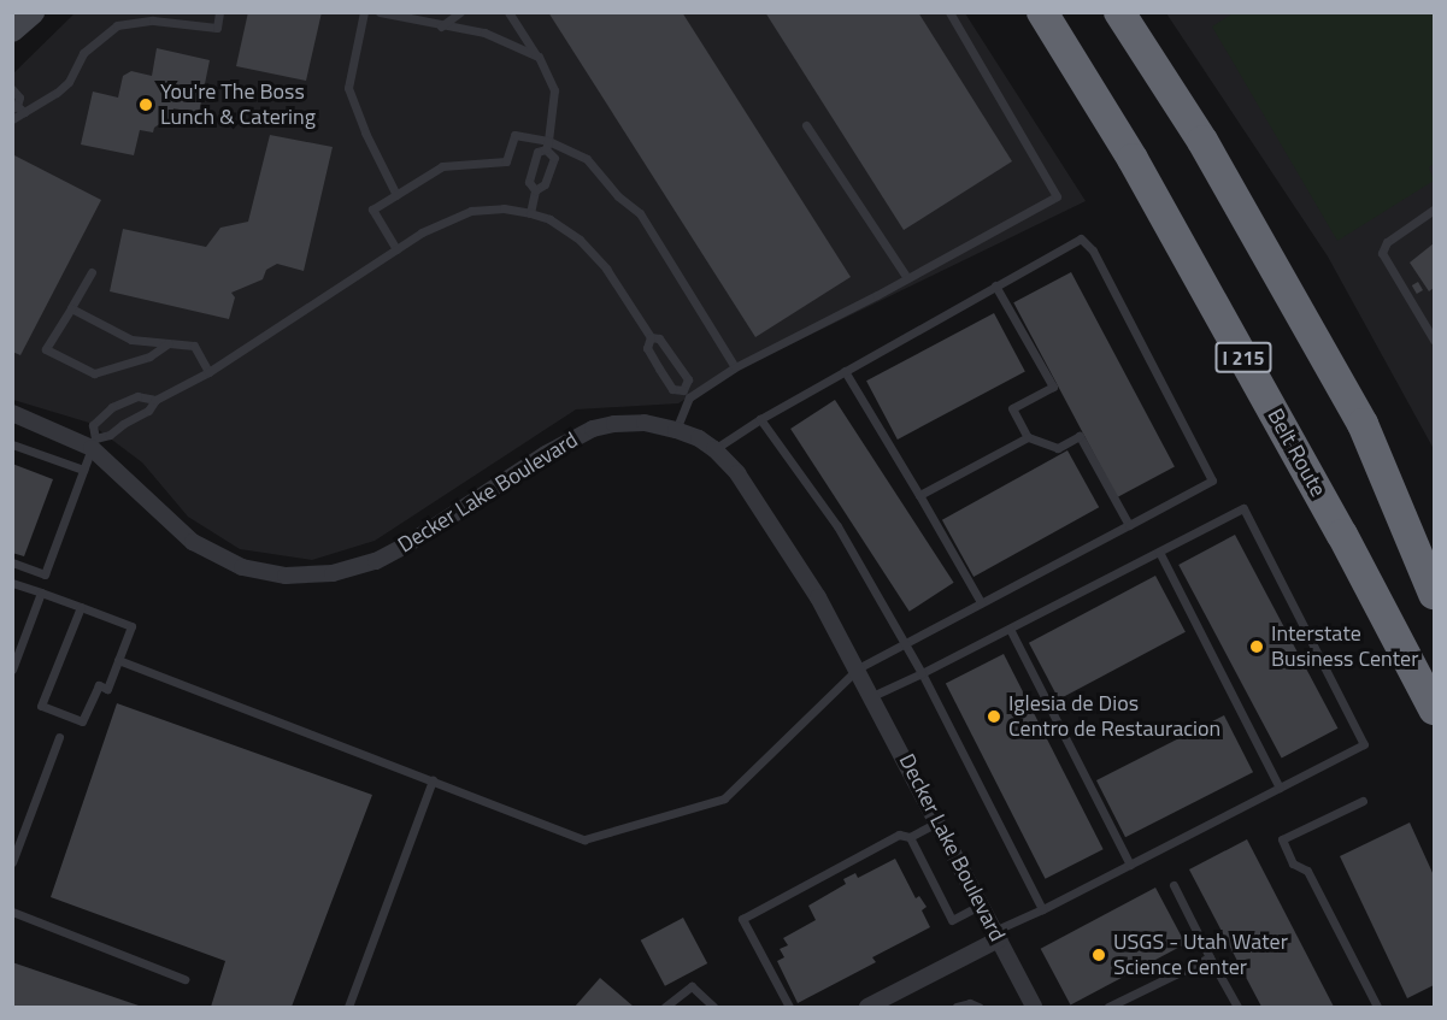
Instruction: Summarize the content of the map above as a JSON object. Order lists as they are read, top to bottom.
{
  "streets": {
    "highway": ["I 215", "Belt Route"],
    "street": ["Decker Lake Boulevard"]
  },
  "places": [
    "You're The Boss Lunch & Catering",
    "Interstate Business Center",
    "Iglesia de Dios Centro de Restauracion",
    "USGS - Utah Water Science Center"
  ]
}
